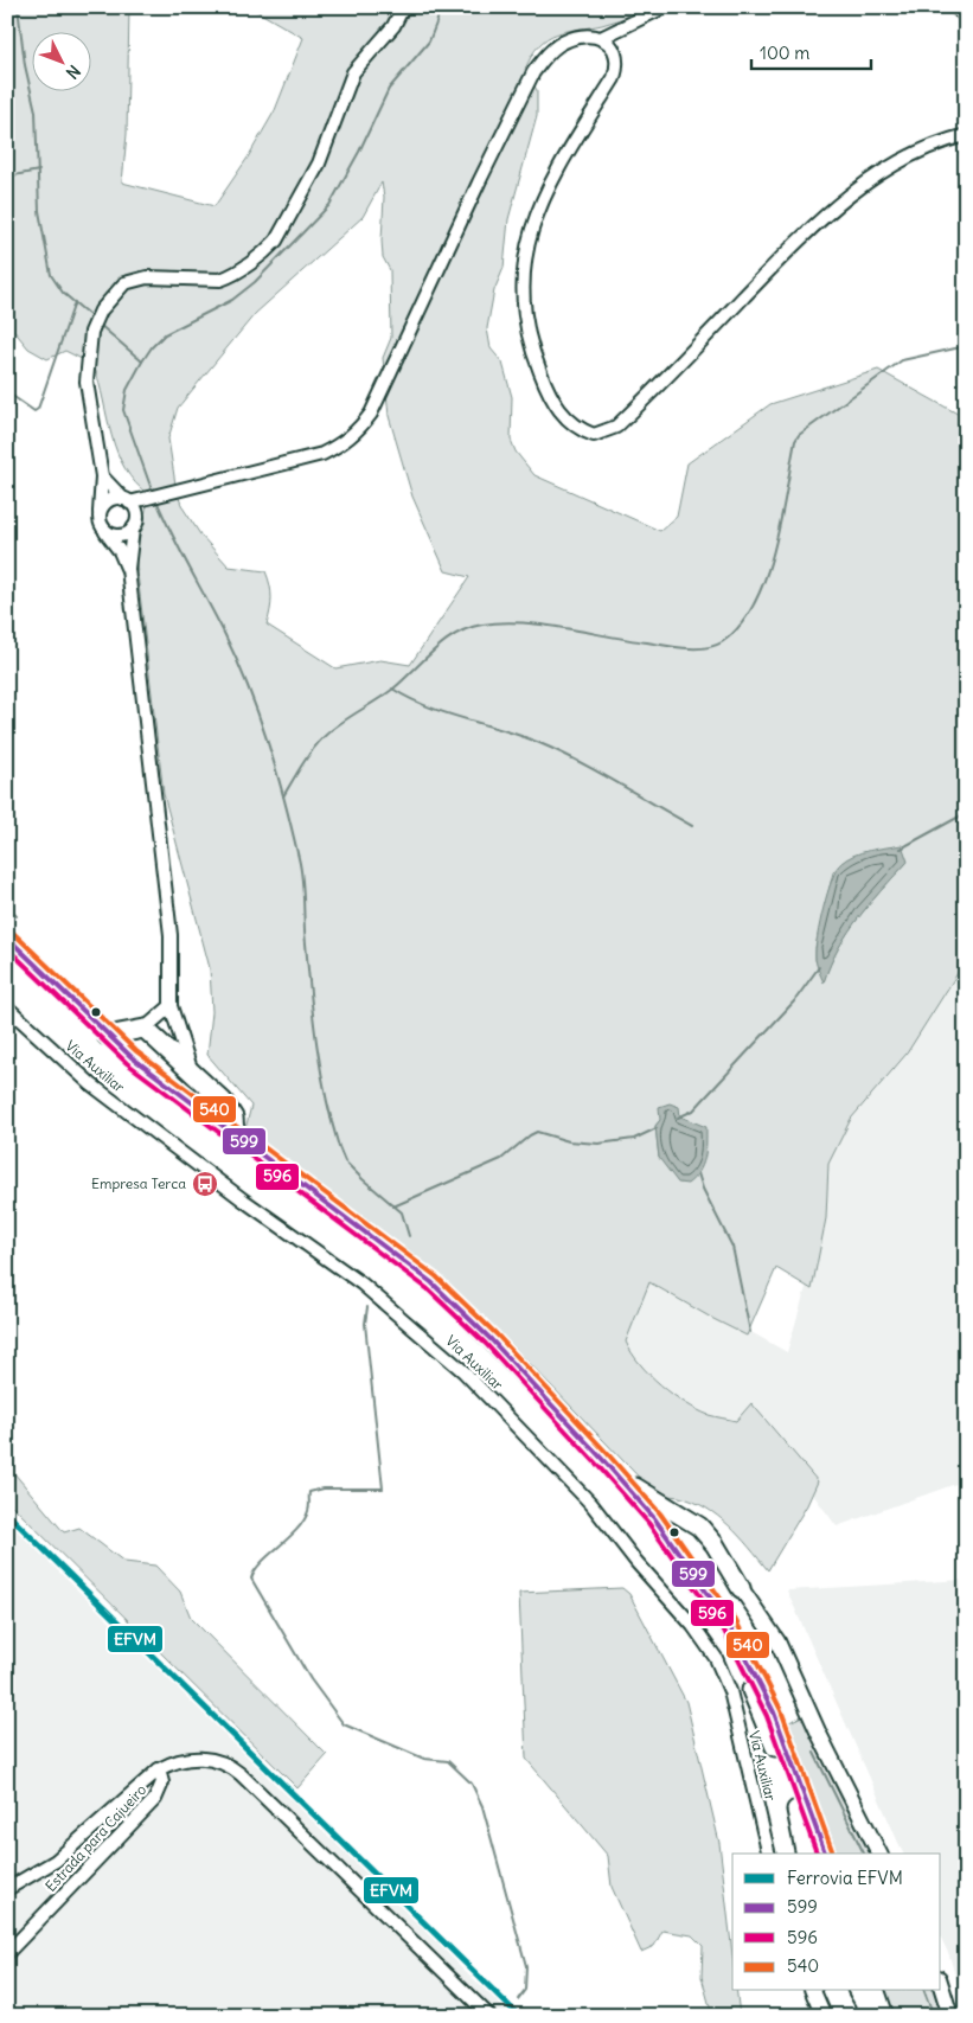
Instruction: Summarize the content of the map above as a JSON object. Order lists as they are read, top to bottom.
{
  "streets": {
    "street": ["Via Auxiliar", "Estrada para Cajueiro"]
  },
  "places": {
    "bus stop": ["Empresa Terca"]
  },
  "lines": [
    "transit line 540",
    "transit line 599",
    "transit line 596",
    "rail line EFVM"
  ],
  "legend": [
    "Ferrovia EFVM",
    "599",
    "596",
    "540"
  ],
  "scale_bar": "100 m",
  "north": "bottom right"
}
